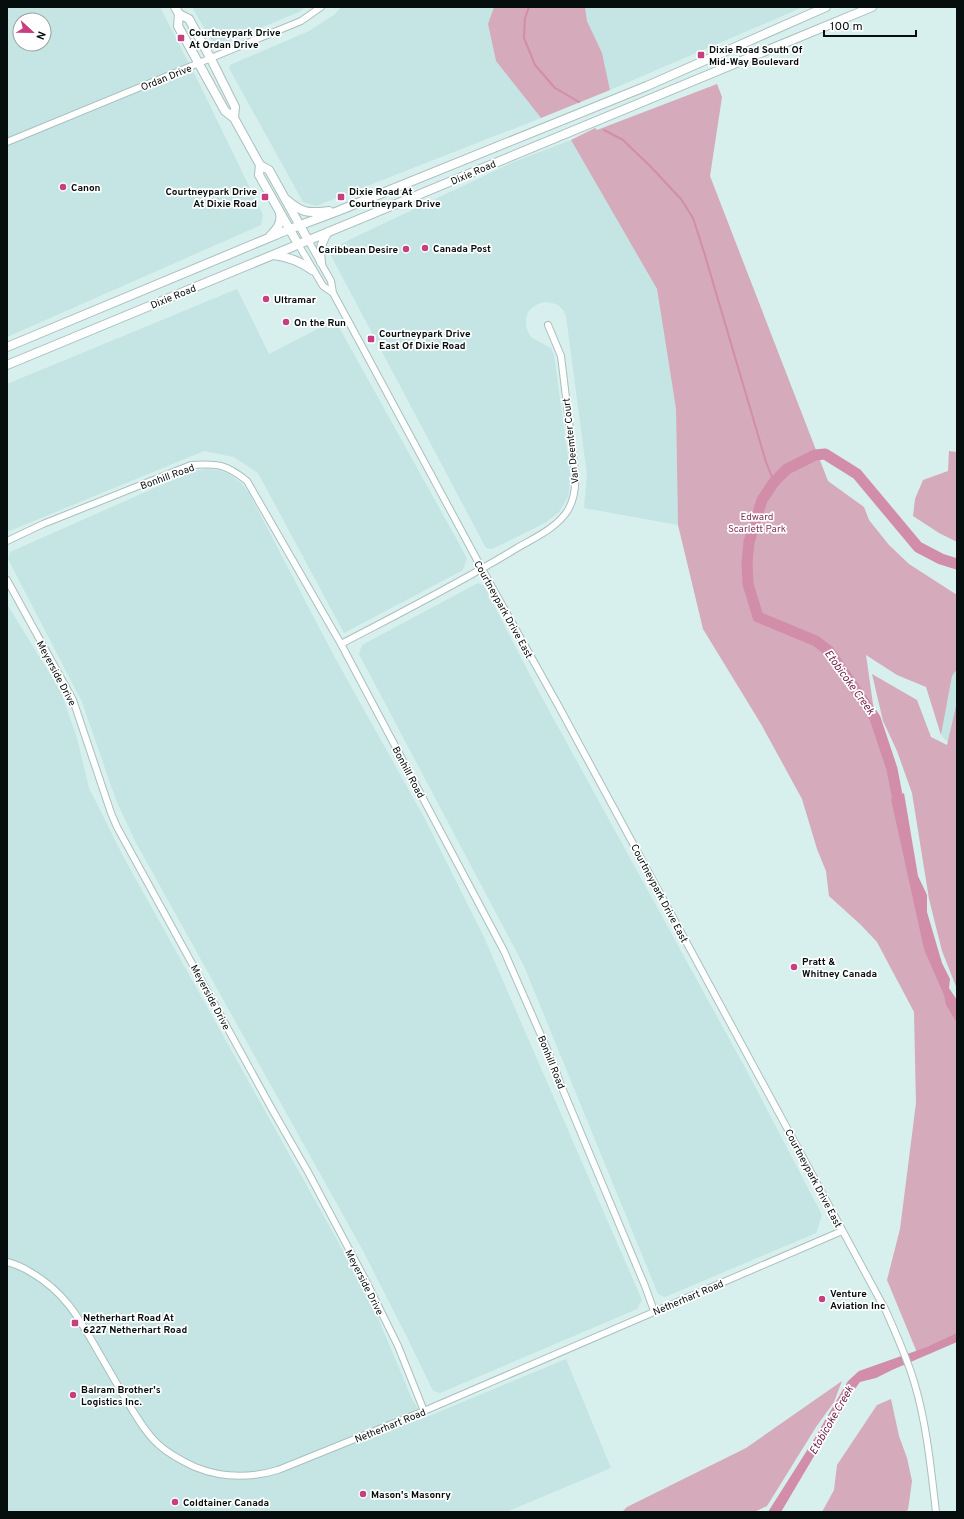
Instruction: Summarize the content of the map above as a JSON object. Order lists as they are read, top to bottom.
{
  "streets": {
    "main road": ["Dixie Road", "Courtneypark Drive East"],
    "street": [
      "Ordan Drive",
      "Van Deemter Court",
      "Bonhill Road",
      "Meyerside Drive",
      "Netherhart Road"
    ]
  },
  "crossings": [
    ["Ordan Drive", "Courtneypark Drive East"],
    ["Dixie Road", "Courtneypark Drive East"],
    ["Van Deemter Court", "Bonhill Road"],
    ["Van Deemter Court", "Courtneypark Drive East"],
    ["Bonhill Road", "Netherhart Road"],
    ["Courtneypark Drive East", "Netherhart Road"],
    ["Meyerside Drive", "Netherhart Road"]
  ],
  "water": ["Etobicoke Creek"],
  "parks": ["Edward Scarlett Park"],
  "places": {
    "transit": [
      "Courtneypark Drive At Ordan Drive",
      "Dixie Road South Of Mid-Way Boulevard",
      "Courtneypark Drive At Dixie Road",
      "Dixie Road At Courtneypark Drive",
      "Courtneypark Drive East Of Dixie Road",
      "Netherhart Road At 6227 Netherhart Road"
    ],
    "other": [
      "Canon",
      "Canada Post",
      "Caribbean Desire",
      "Ultramar",
      "On the Run",
      "Pratt & Whitney Canada",
      "Venture Aviation Inc",
      "Balram Brother's Logistics Inc.",
      "Mason's Masonry",
      "Coldtainer Canada"
    ]
  },
  "scale_bar": "100 m",
  "north": "right"
}
